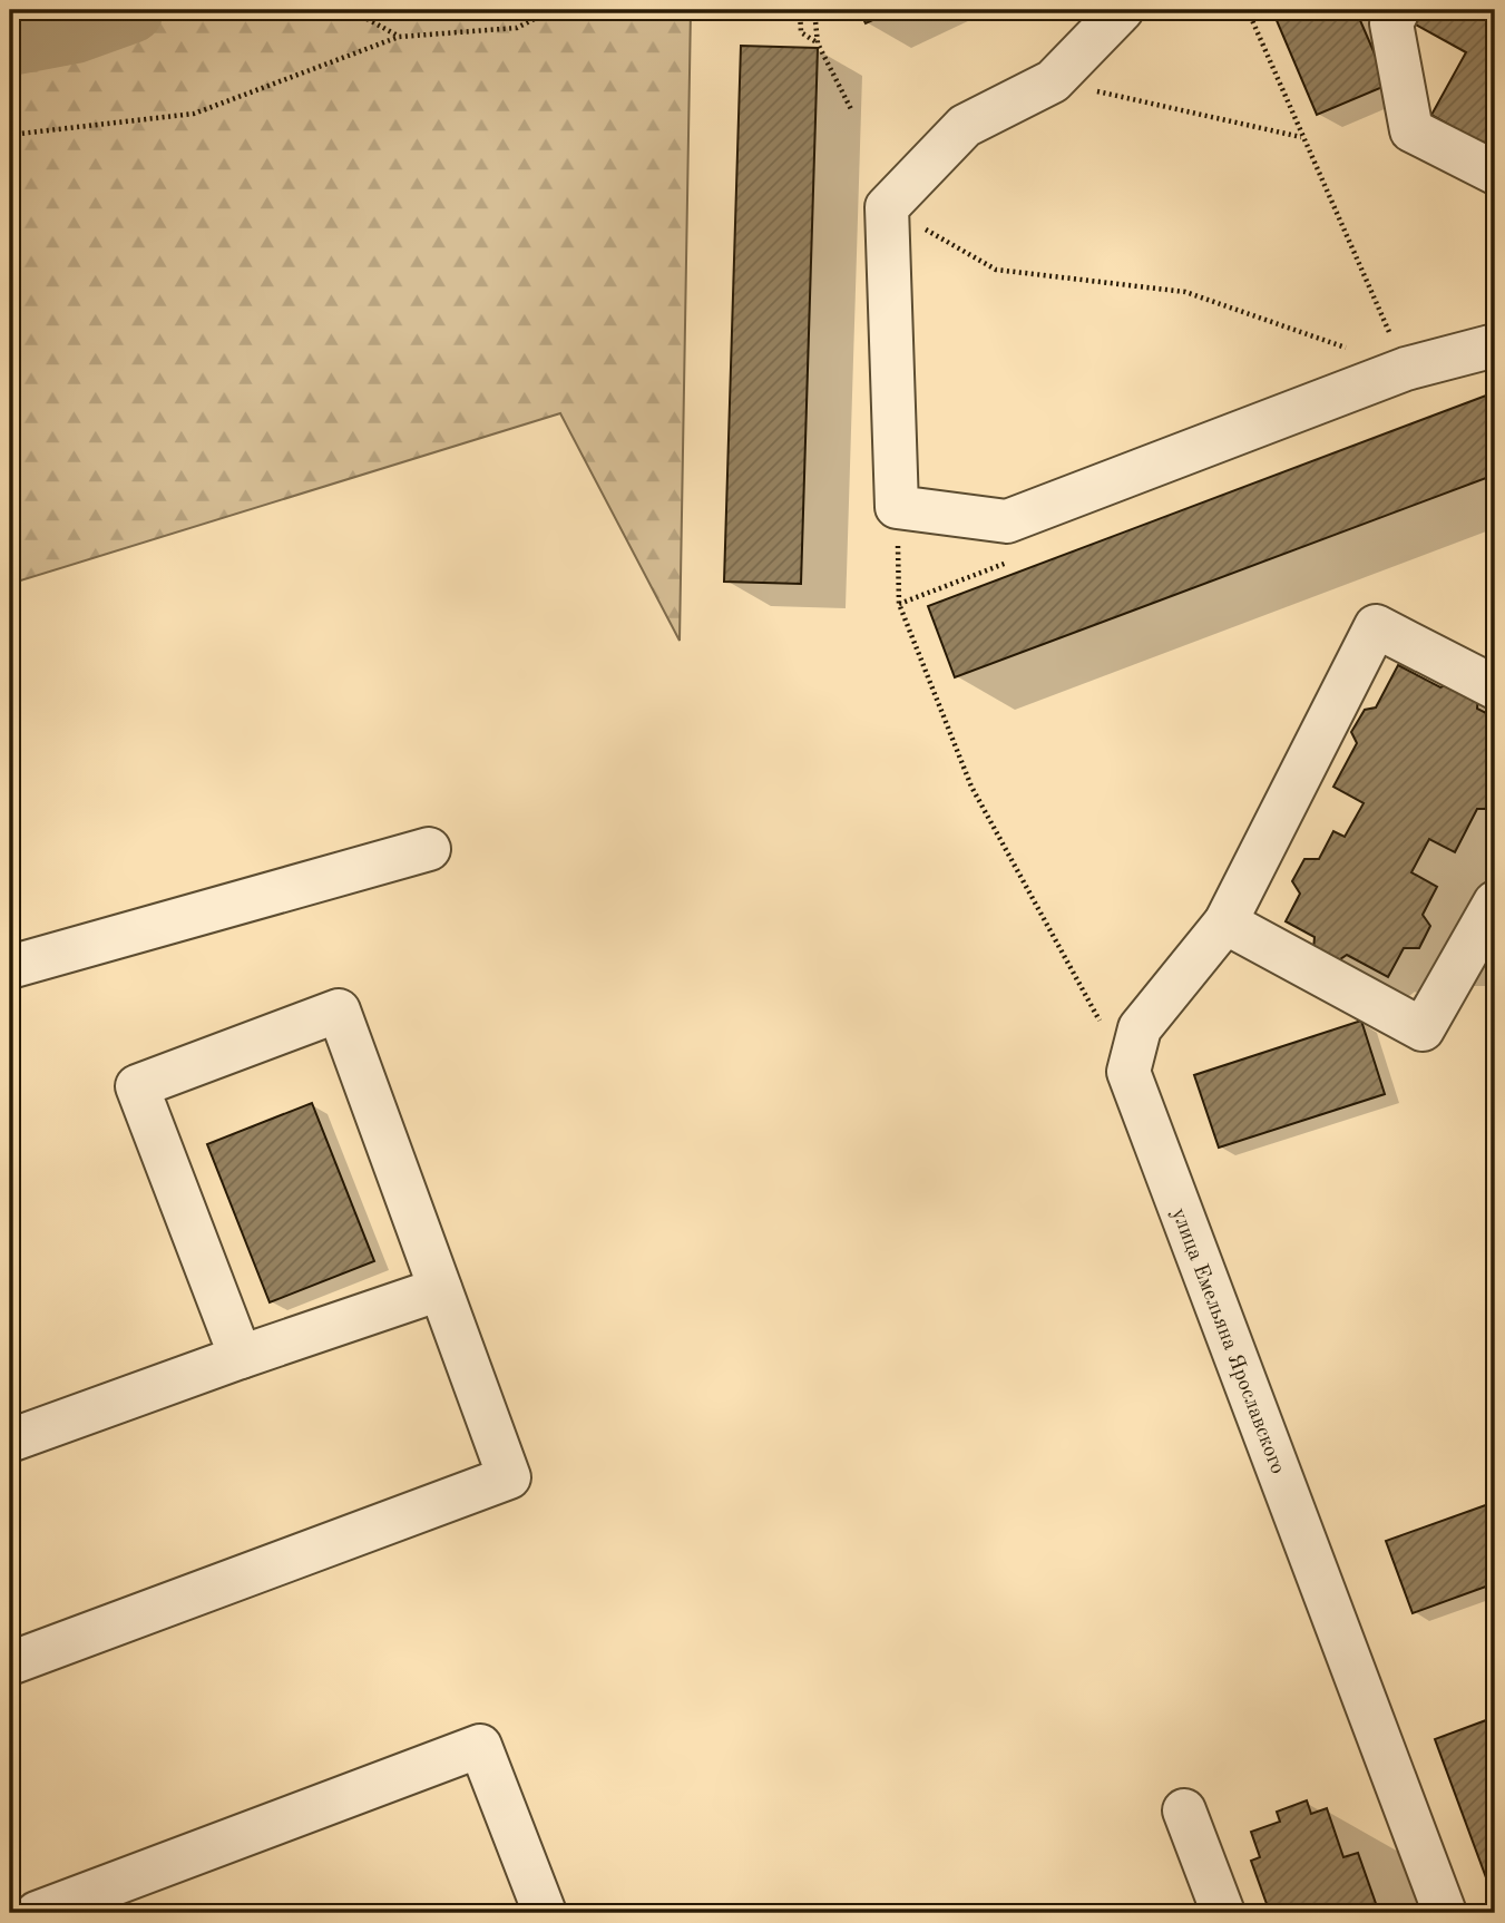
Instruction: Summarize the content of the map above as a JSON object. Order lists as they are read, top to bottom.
{
  "streets": {
    "street": ["улица Емельяна Ярославского"]
  }
}
